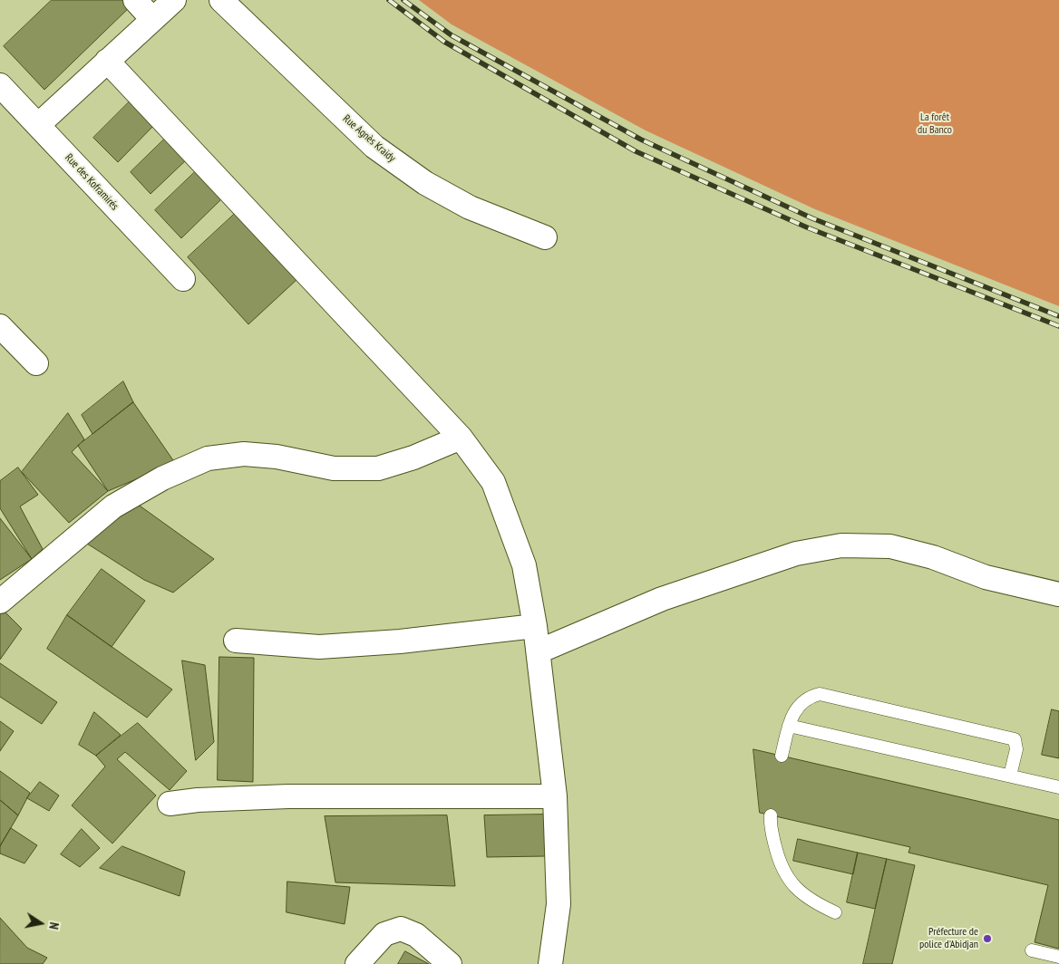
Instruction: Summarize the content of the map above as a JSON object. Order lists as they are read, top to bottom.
{
  "streets": {
    "street": ["Rue Agnès Kraidy", "Rue des Koframirés"]
  },
  "parks": ["La forêt du Banco"],
  "places": ["Préfecture de police d'Abidjan"],
  "north": "right"
}
